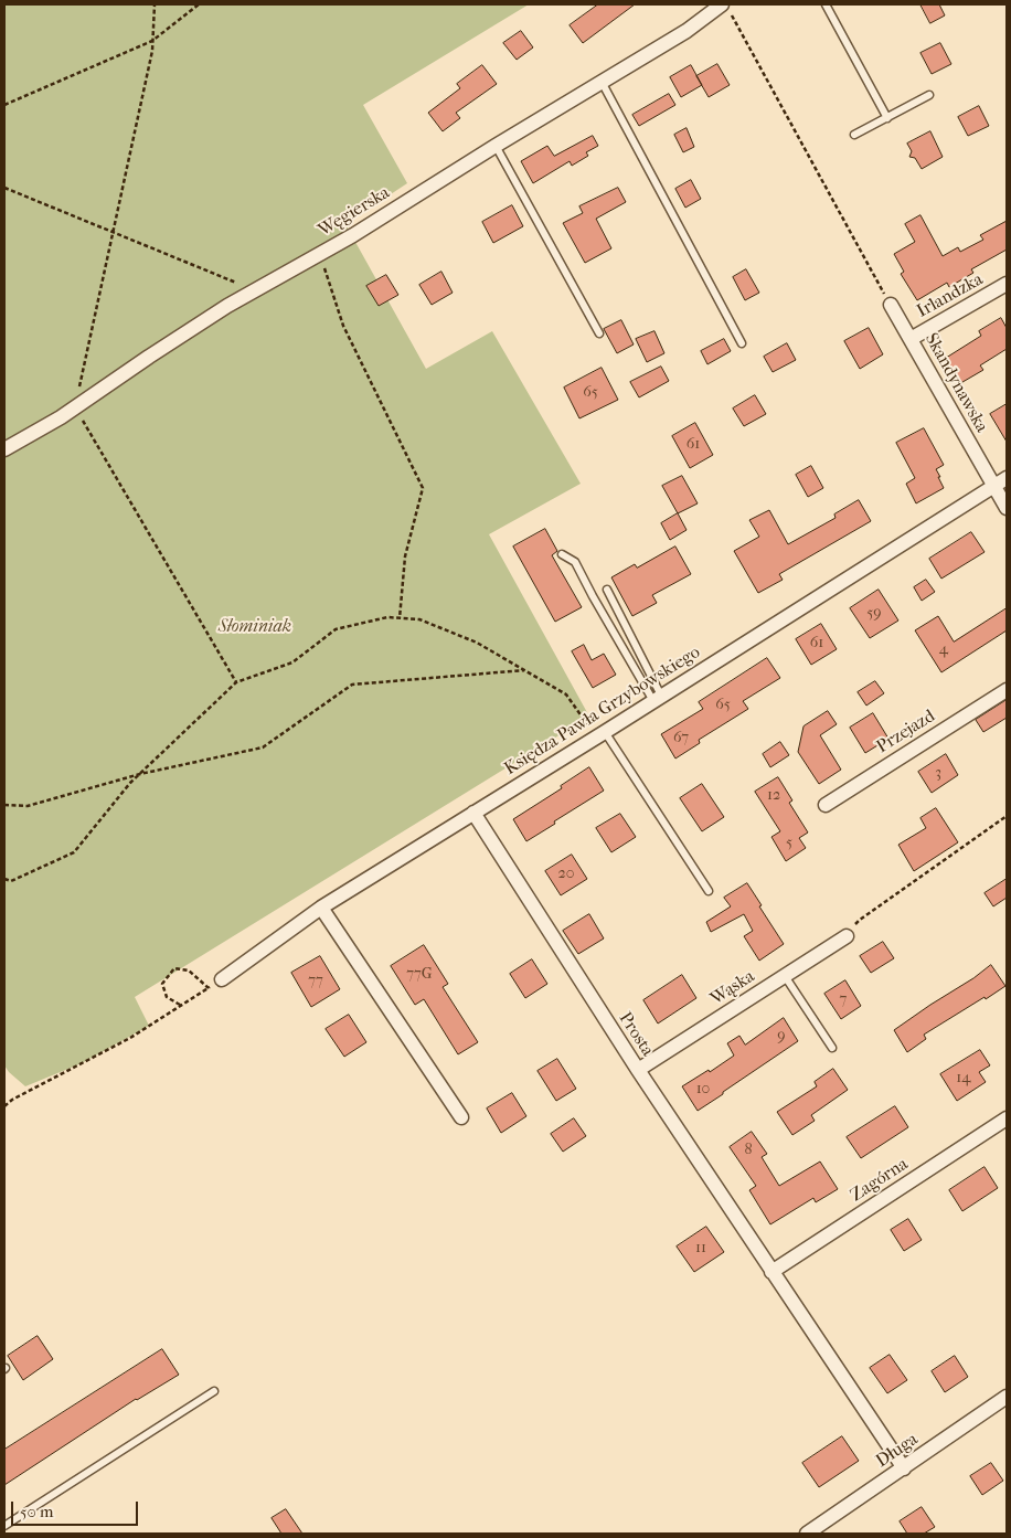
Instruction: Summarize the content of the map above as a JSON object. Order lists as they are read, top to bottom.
{
  "streets": {
    "street": [
      "Węgierska",
      "Irlandzka",
      "Skandynawska",
      "Księdza Pawła Grzybowskiego",
      "Przejazd",
      "Wąska",
      "Prosta",
      "Zagórna",
      "Długa"
    ]
  },
  "crossings": [
    ["Irlandzka", "Skandynawska"],
    ["Skandynawska", "Księdza Pawła Grzybowskiego"],
    ["Księdza Pawła Grzybowskiego", "Prosta"],
    ["Wąska", "Prosta"],
    ["Prosta", "Zagórna"],
    ["Prosta", "Długa"]
  ],
  "parks": ["Słominiak"],
  "house_numbers": [
    "65",
    "61",
    "59",
    "61",
    "4",
    "65",
    "67",
    "3",
    "12",
    "5",
    "20",
    "77G",
    "77",
    "7",
    "9",
    "14",
    "10",
    "8",
    "11"
  ],
  "scale_bar": "50 m"
}
